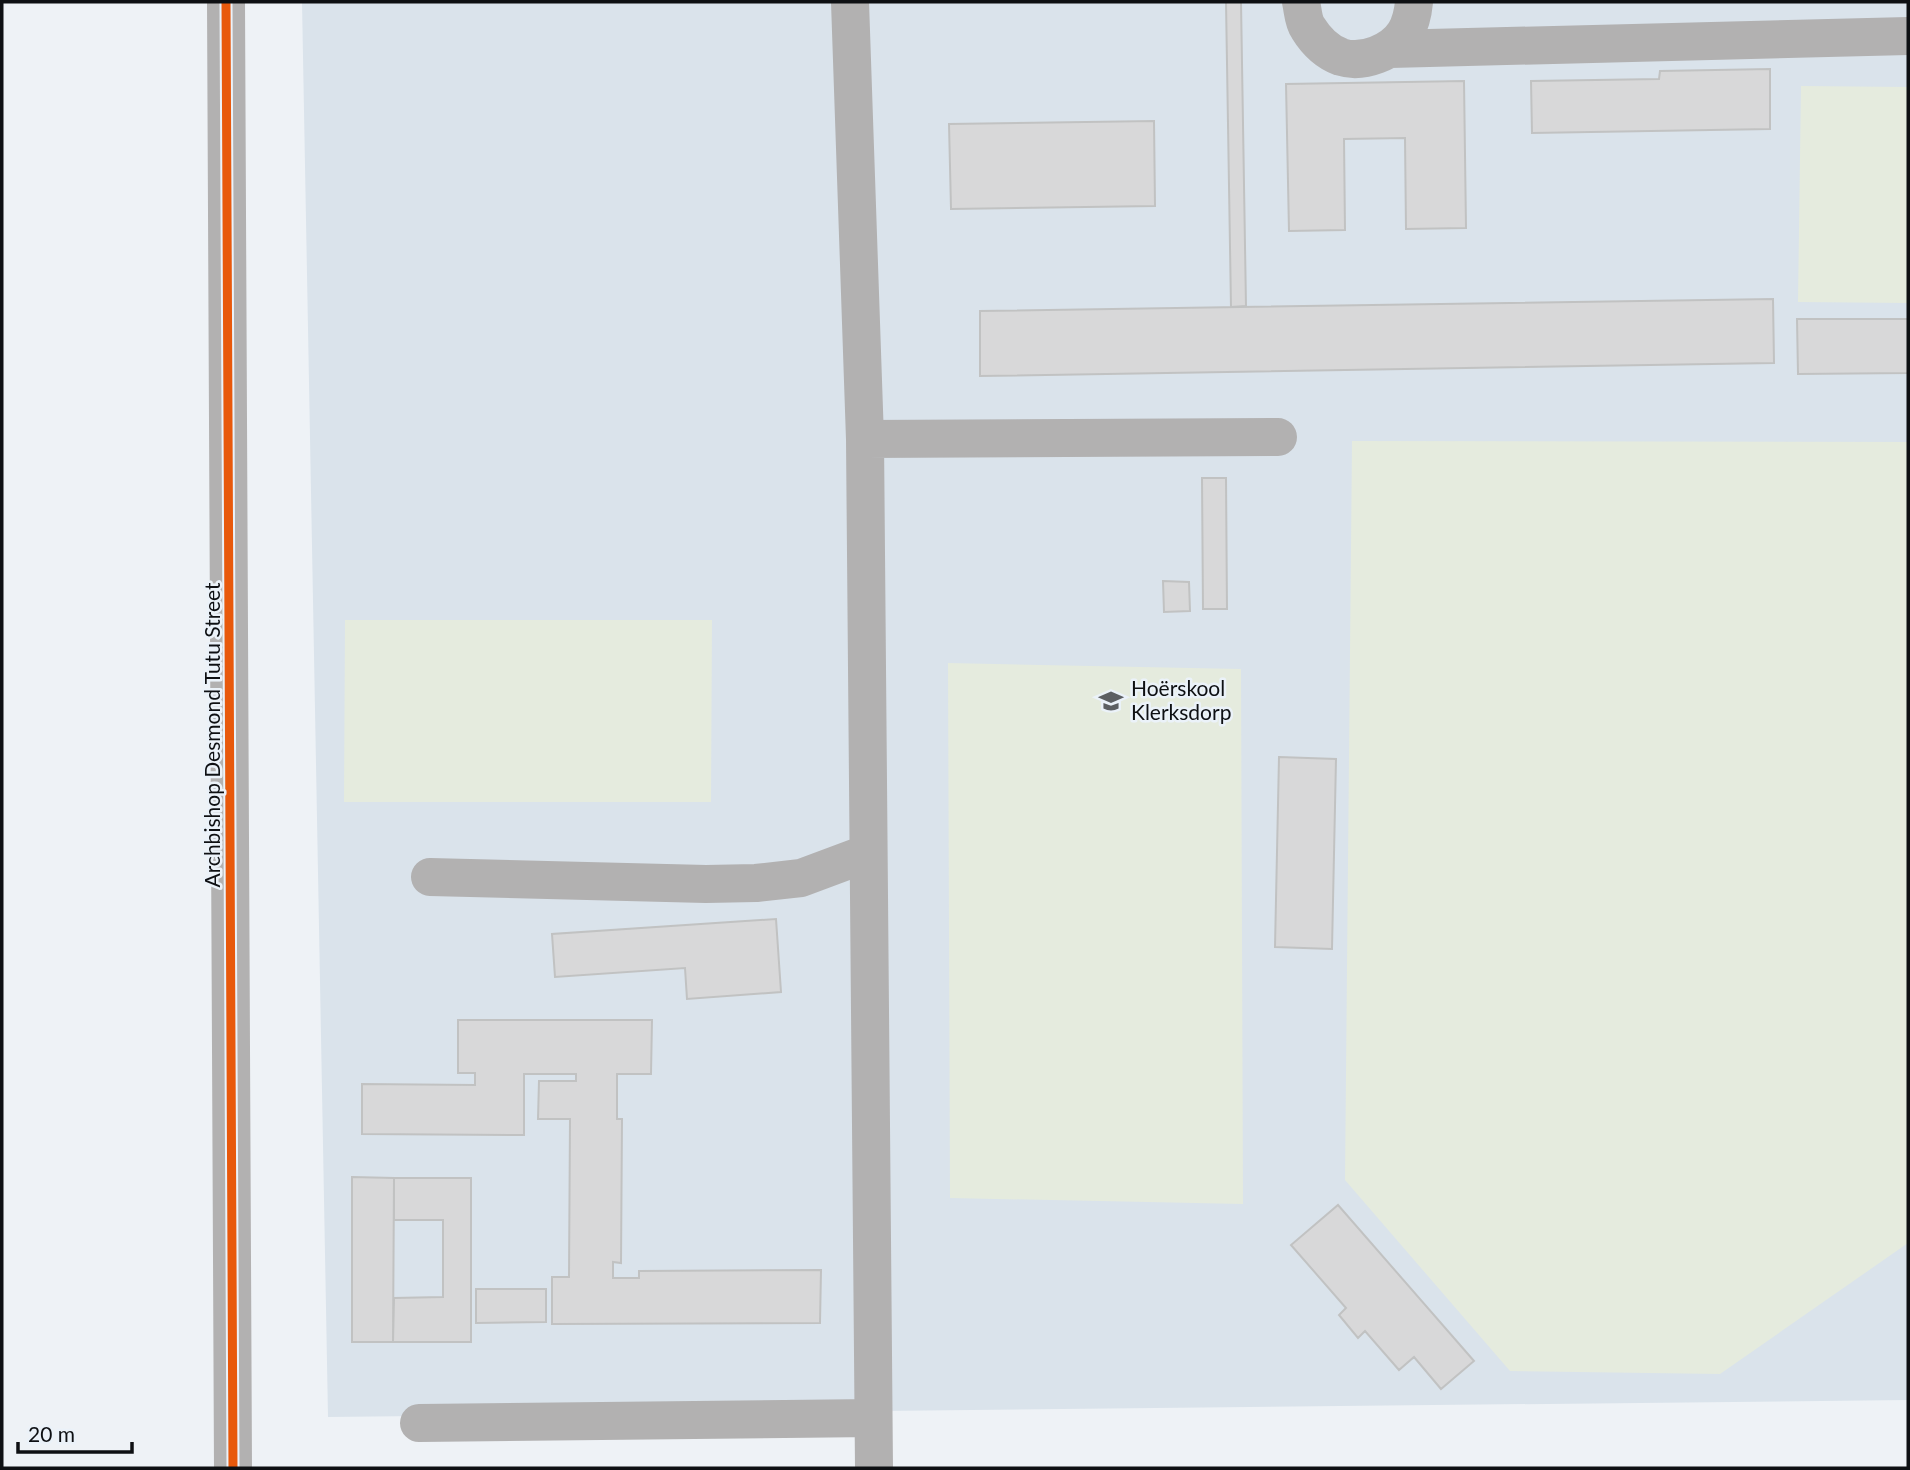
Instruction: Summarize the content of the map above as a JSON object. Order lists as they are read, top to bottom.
{
  "streets": {
    "street": ["Archbishop Desmond Tutu Street"]
  },
  "places": {
    "school or university": ["Hoërskool Klerksdorp"]
  },
  "scale_bar": "20 m"
}
